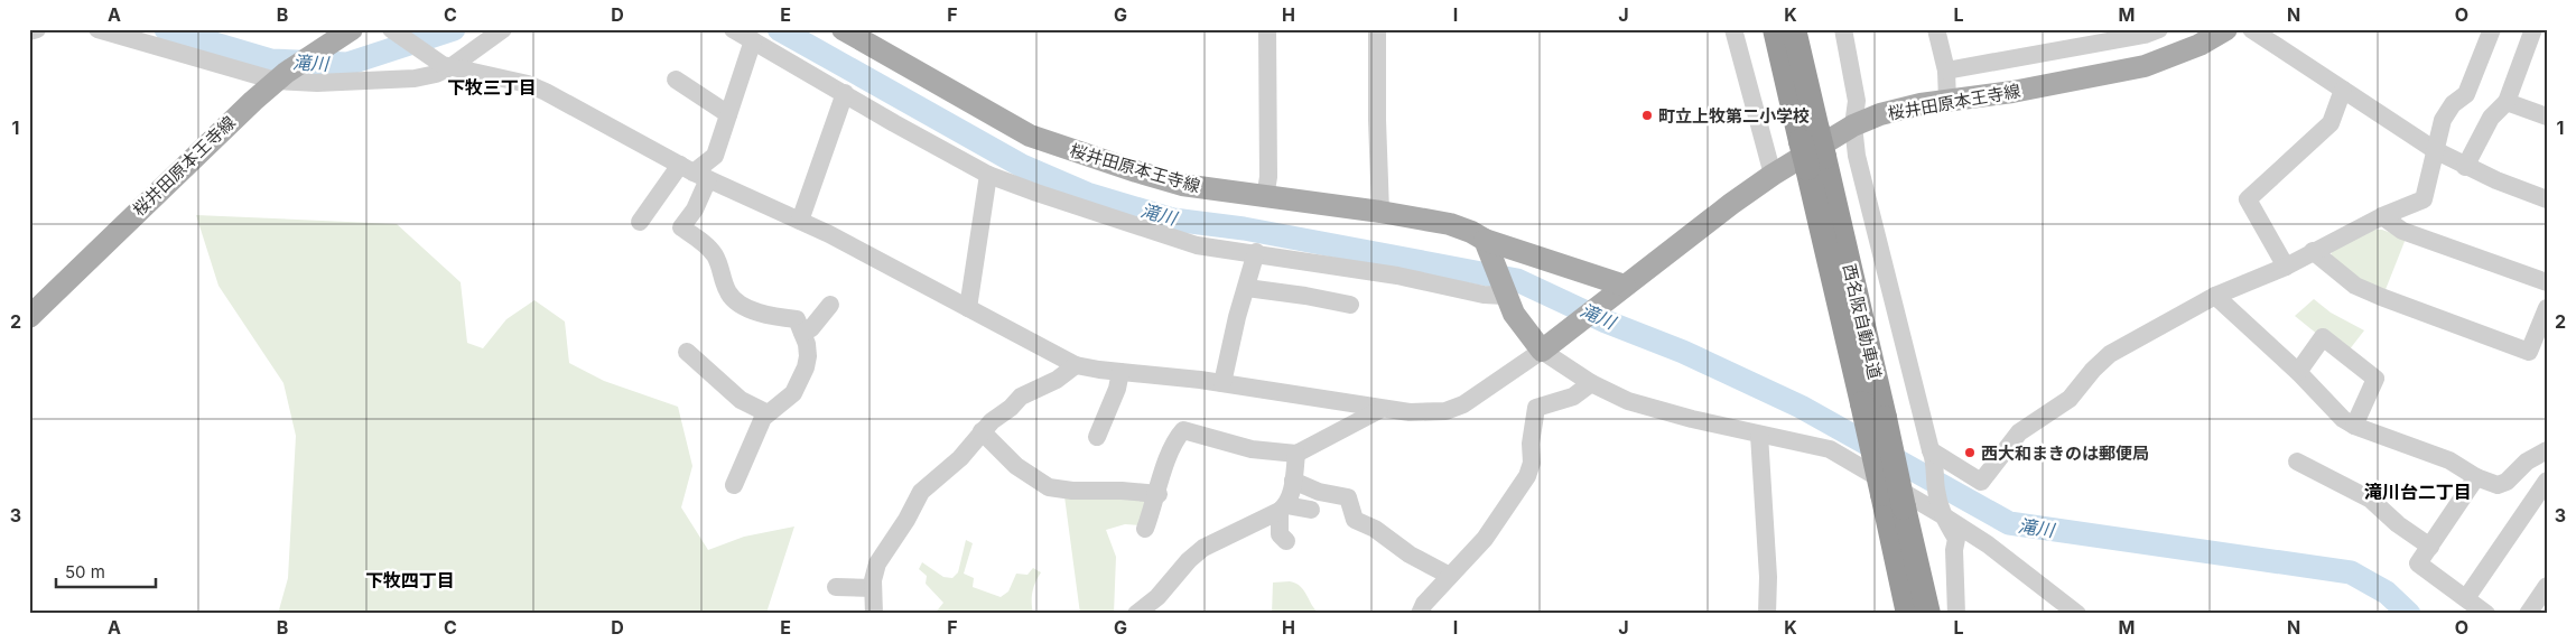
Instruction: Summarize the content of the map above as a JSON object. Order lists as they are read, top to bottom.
{
  "streets": {
    "highway": ["西名阪自動車道"],
    "main road": ["桜井田原本王寺線"]
  },
  "districts": ["下牧三丁目", "滝川台二丁目", "下牧四丁目"],
  "water": ["滝川"],
  "places": ["町立上牧第二小学校", "西大和まきのは郵便局"],
  "scale_bar": "50 m",
  "grid": {
    "columns": [
      "A",
      "B",
      "C",
      "D",
      "E",
      "F",
      "G",
      "H",
      "I",
      "J",
      "K",
      "L",
      "M",
      "N",
      "O"
    ],
    "rows": ["1", "2", "3"]
  }
}
